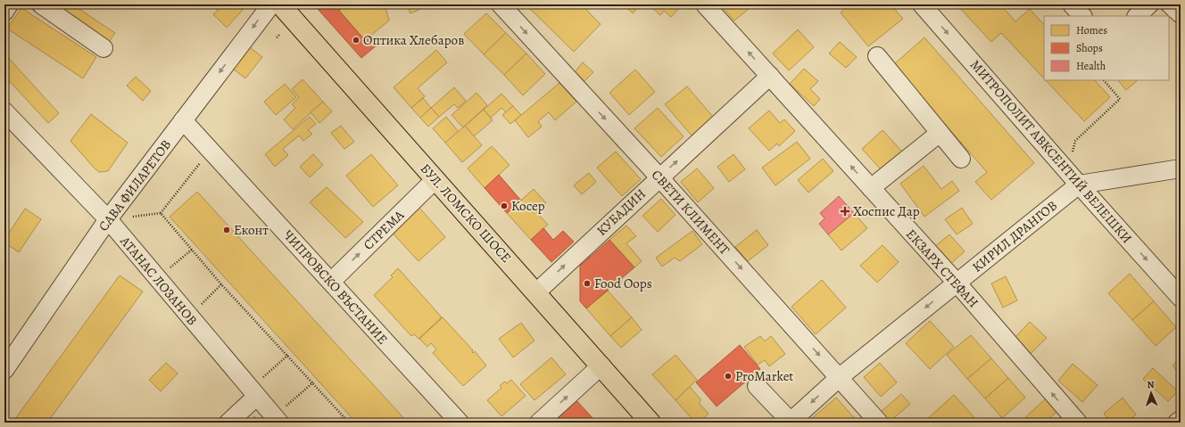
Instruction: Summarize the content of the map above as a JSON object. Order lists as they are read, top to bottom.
{
  "streets": {
    "main road": ["БУЛ. ЛОМСКО ШОСЕ"],
    "street": [
      "МИТРОПОЛИТ АВКСЕНТИЙ ВЕЛЕШКИ",
      "САВА ФИЛАРЕТОВ",
      "КУБАДИН",
      "СВЕТИ КЛИМЕНТ",
      "СТРЕМА",
      "КИРИЛ ДРАНГОВ",
      "ЕКЗАРХ СТЕФАН",
      "АТАНАС ЛОЗАНОВ",
      "ЧИПРОВСКО ВЪСТАНИЕ"
    ]
  },
  "crossings": [
    ["МИТРОПОЛИТ АВКСЕНТИЙ ВЕЛЕШКИ", "КИРИЛ ДРАНГОВ"],
    ["САВА ФИЛАРЕТОВ", "АТАНАС ЛОЗАНОВ"],
    ["САВА ФИЛАРЕТОВ", "ЧИПРОВСКО ВЪСТАНИЕ"],
    ["КУБАДИН", "СВЕТИ КЛИМЕНТ"],
    ["КУБАДИН", "БУЛ. ЛОМСКО ШОСЕ"],
    ["КУБАДИН", "ЕКЗАРХ СТЕФАН"],
    ["СВЕТИ КЛИМЕНТ", "КИРИЛ ДРАНГОВ"],
    ["БУЛ. ЛОМСКО ШОСЕ", "СТРЕМА"],
    ["СТРЕМА", "ЧИПРОВСКО ВЪСТАНИЕ"],
    ["КИРИЛ ДРАНГОВ", "ЕКЗАРХ СТЕФАН"]
  ],
  "one_way": [
    "КУБАДИН",
    "СВЕТИ КЛИМЕНТ",
    "СТРЕМА",
    "КИРИЛ ДРАНГОВ",
    "ЕКЗАРХ СТЕФАН"
  ],
  "places": {
    "other": [
      "Оптика Хлебаров",
      "Косер",
      "Еконт",
      "Food Oops",
      "ProMarket"
    ],
    "health": ["Хоспис Дар"]
  },
  "legend": ["Homes", "Shops", "Health"],
  "north": "top"
}
